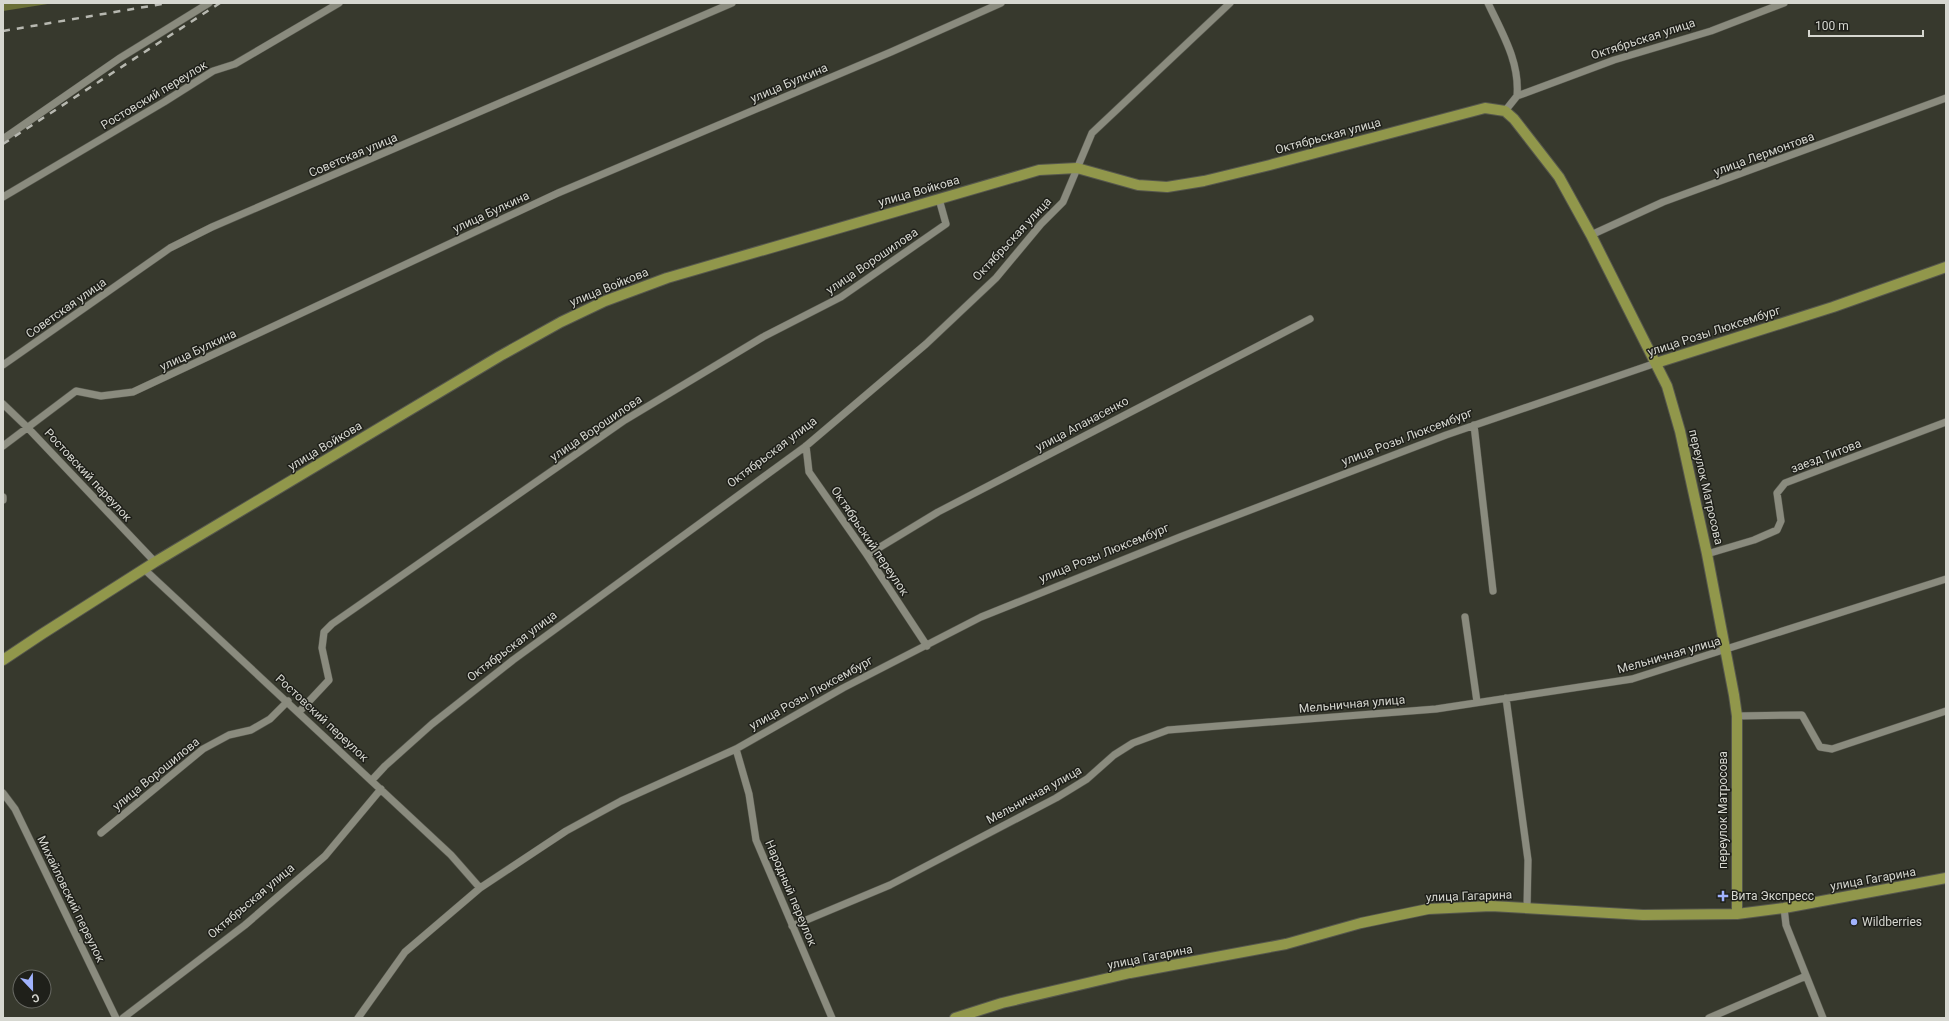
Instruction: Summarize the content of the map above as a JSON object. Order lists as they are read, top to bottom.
{
  "streets": {
    "main road": [
      "Октябрьская улица",
      "улица Войкова",
      "улица Розы Люксембург",
      "переулок Матросова",
      "улица Гагарина"
    ],
    "street": [
      "улица Булкина",
      "Ростовский переулок",
      "улица Лермонтова",
      "Советская улица",
      "улица Ворошилова",
      "улица Апанасенко",
      "заезд Титова",
      "Октябрьский переулок",
      "Мельничная улица",
      "Народный переулок",
      "Михайловский переулок"
    ]
  },
  "crossings": [
    ["Октябрьская улица", "Ростовский переулок"],
    ["Октябрьская улица", "улица Войкова"],
    ["Октябрьская улица", "переулок Матросова"],
    ["Октябрьская улица", "Октябрьский переулок"],
    ["улица Булкина", "Ростовский переулок"],
    ["Ростовский переулок", "улица Войкова"],
    ["Ростовский переулок", "улица Ворошилова"],
    ["Ростовский переулок", "улица Розы Люксембург"],
    ["улица Лермонтова", "переулок Матросова"],
    ["улица Войкова", "улица Ворошилова"],
    ["улица Розы Люксембург", "переулок Матросова"],
    ["улица Розы Люксембург", "Октябрьский переулок"],
    ["улица Розы Люксембург", "Народный переулок"],
    ["улица Апанасенко", "Октябрьский переулок"],
    ["заезд Титова", "переулок Матросова"],
    ["переулок Матросова", "Мельничная улица"],
    ["переулок Матросова", "улица Гагарина"],
    ["Мельничная улица", "Народный переулок"]
  ],
  "places": {
    "health": ["Вита Экспресс"],
    "other": ["Wildberries"]
  },
  "scale_bar": "100 m",
  "north": "bottom"
}
